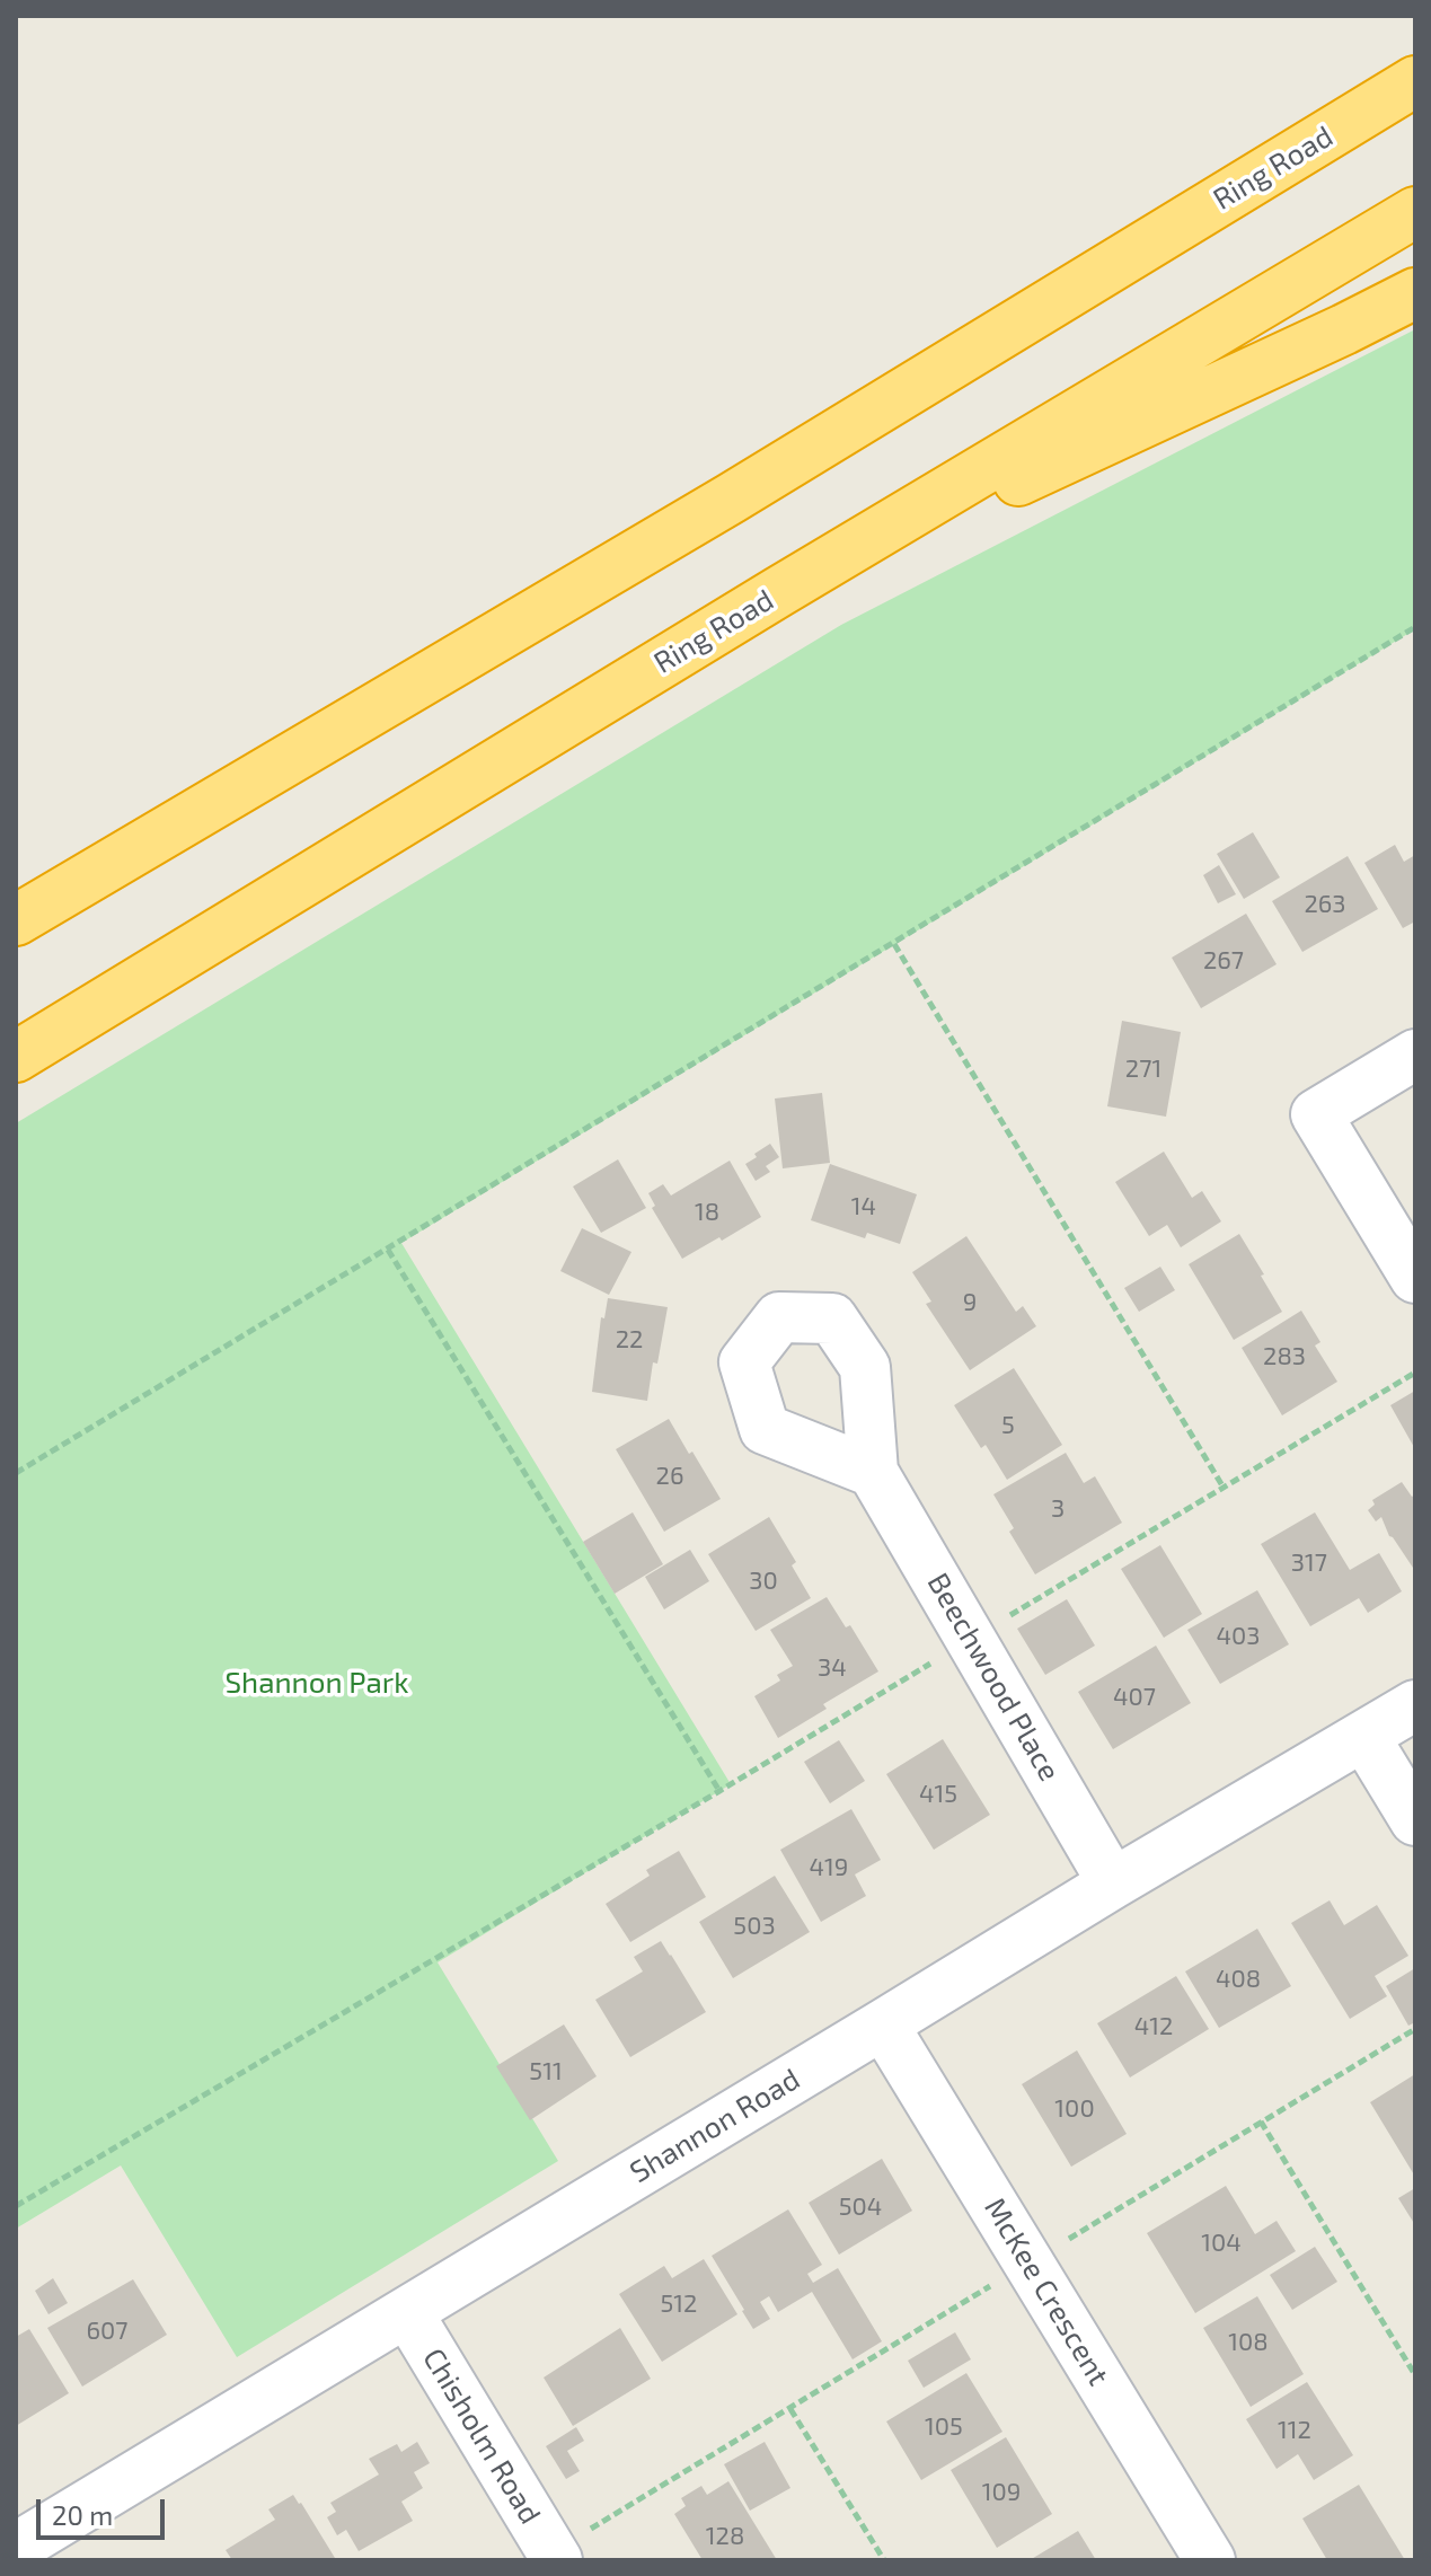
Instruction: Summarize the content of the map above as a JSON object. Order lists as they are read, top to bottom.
{
  "streets": {
    "highway": ["Ring Road"],
    "street": [
      "Beechwood Place",
      "Shannon Road",
      "McKee Crescent",
      "Chisholm Road"
    ]
  },
  "crossings": [
    ["Beechwood Place", "Shannon Road"],
    ["Shannon Road", "McKee Crescent"],
    ["Shannon Road", "Chisholm Road"]
  ],
  "parks": ["Shannon Park"],
  "house_numbers": [
    "263",
    "267",
    "271",
    "14",
    "18",
    "9",
    "22",
    "283",
    "5",
    "26",
    "3",
    "317",
    "30",
    "403",
    "34",
    "407",
    "415",
    "419",
    "503",
    "408",
    "412",
    "511",
    "100",
    "504",
    "104",
    "512",
    "607",
    "108",
    "105",
    "112",
    "109",
    "128"
  ],
  "scale_bar": "20 m"
}
